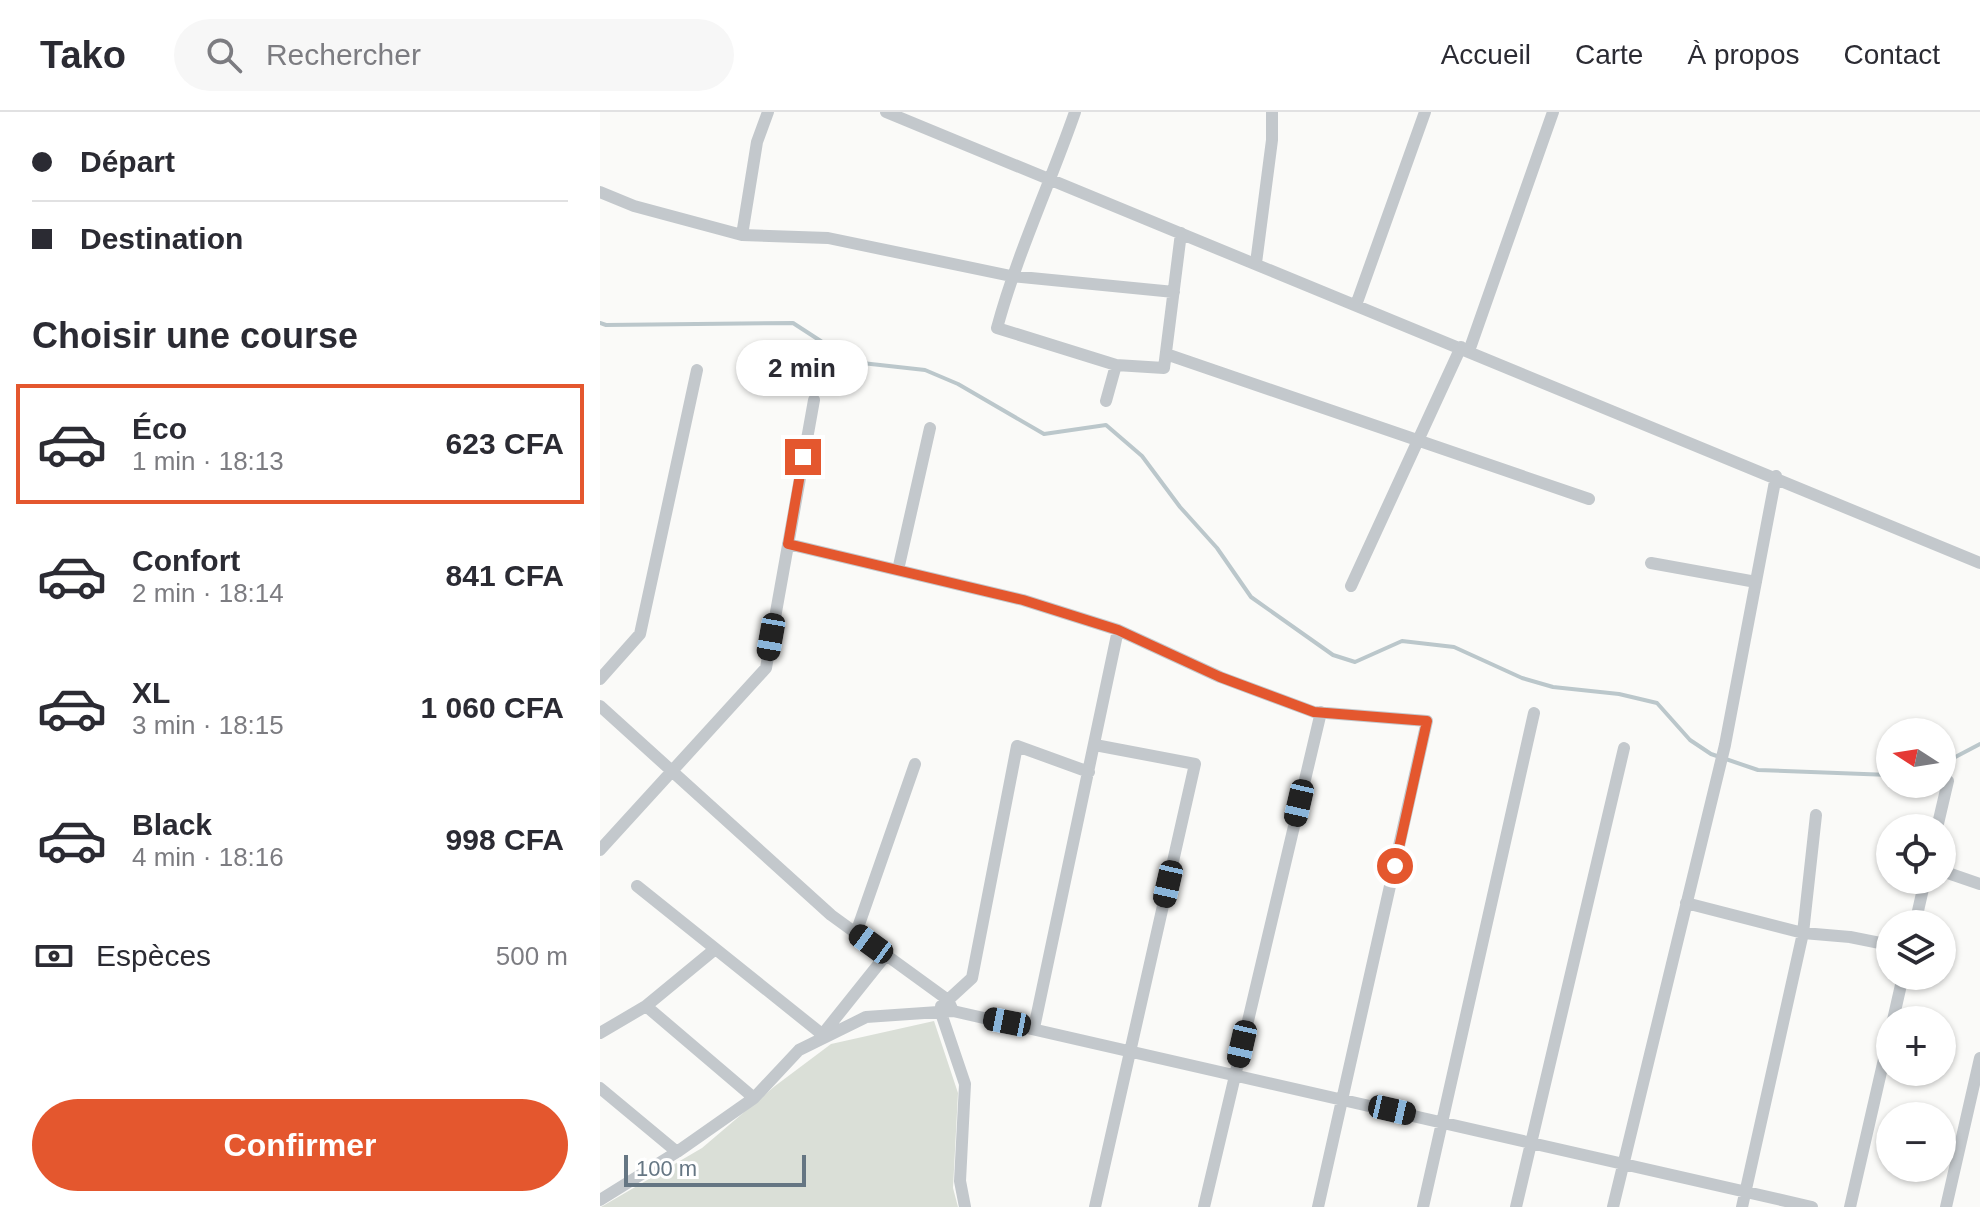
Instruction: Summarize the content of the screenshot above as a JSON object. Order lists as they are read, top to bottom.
{
  "scale_bar": "100 m",
  "north": "left",
  "page": {
    "header": "Tako",
    "search": "Rechercher",
    "nav": [
      "Accueil",
      "Carte",
      "À propos",
      "Contact"
    ],
    "banner": ["Départ", "Destination"],
    "heading": "Choisir une course",
    "bubble": "2 min",
    "list": [
      {
        "name": "Éco",
        "note": "1 min · 18:13",
        "value": "623 CFA"
      },
      {
        "name": "Confort",
        "note": "2 min · 18:14",
        "value": "841 CFA"
      },
      {
        "name": "XL",
        "note": "3 min · 18:15",
        "value": "1 060 CFA"
      },
      {
        "name": "Black",
        "note": "4 min · 18:16",
        "value": "998 CFA"
      }
    ],
    "map_buttons": ["+", "−"],
    "pay": ["Espèces", "500 m"],
    "buttons": "Confirmer",
    "scale": "100 m"
  }
}
